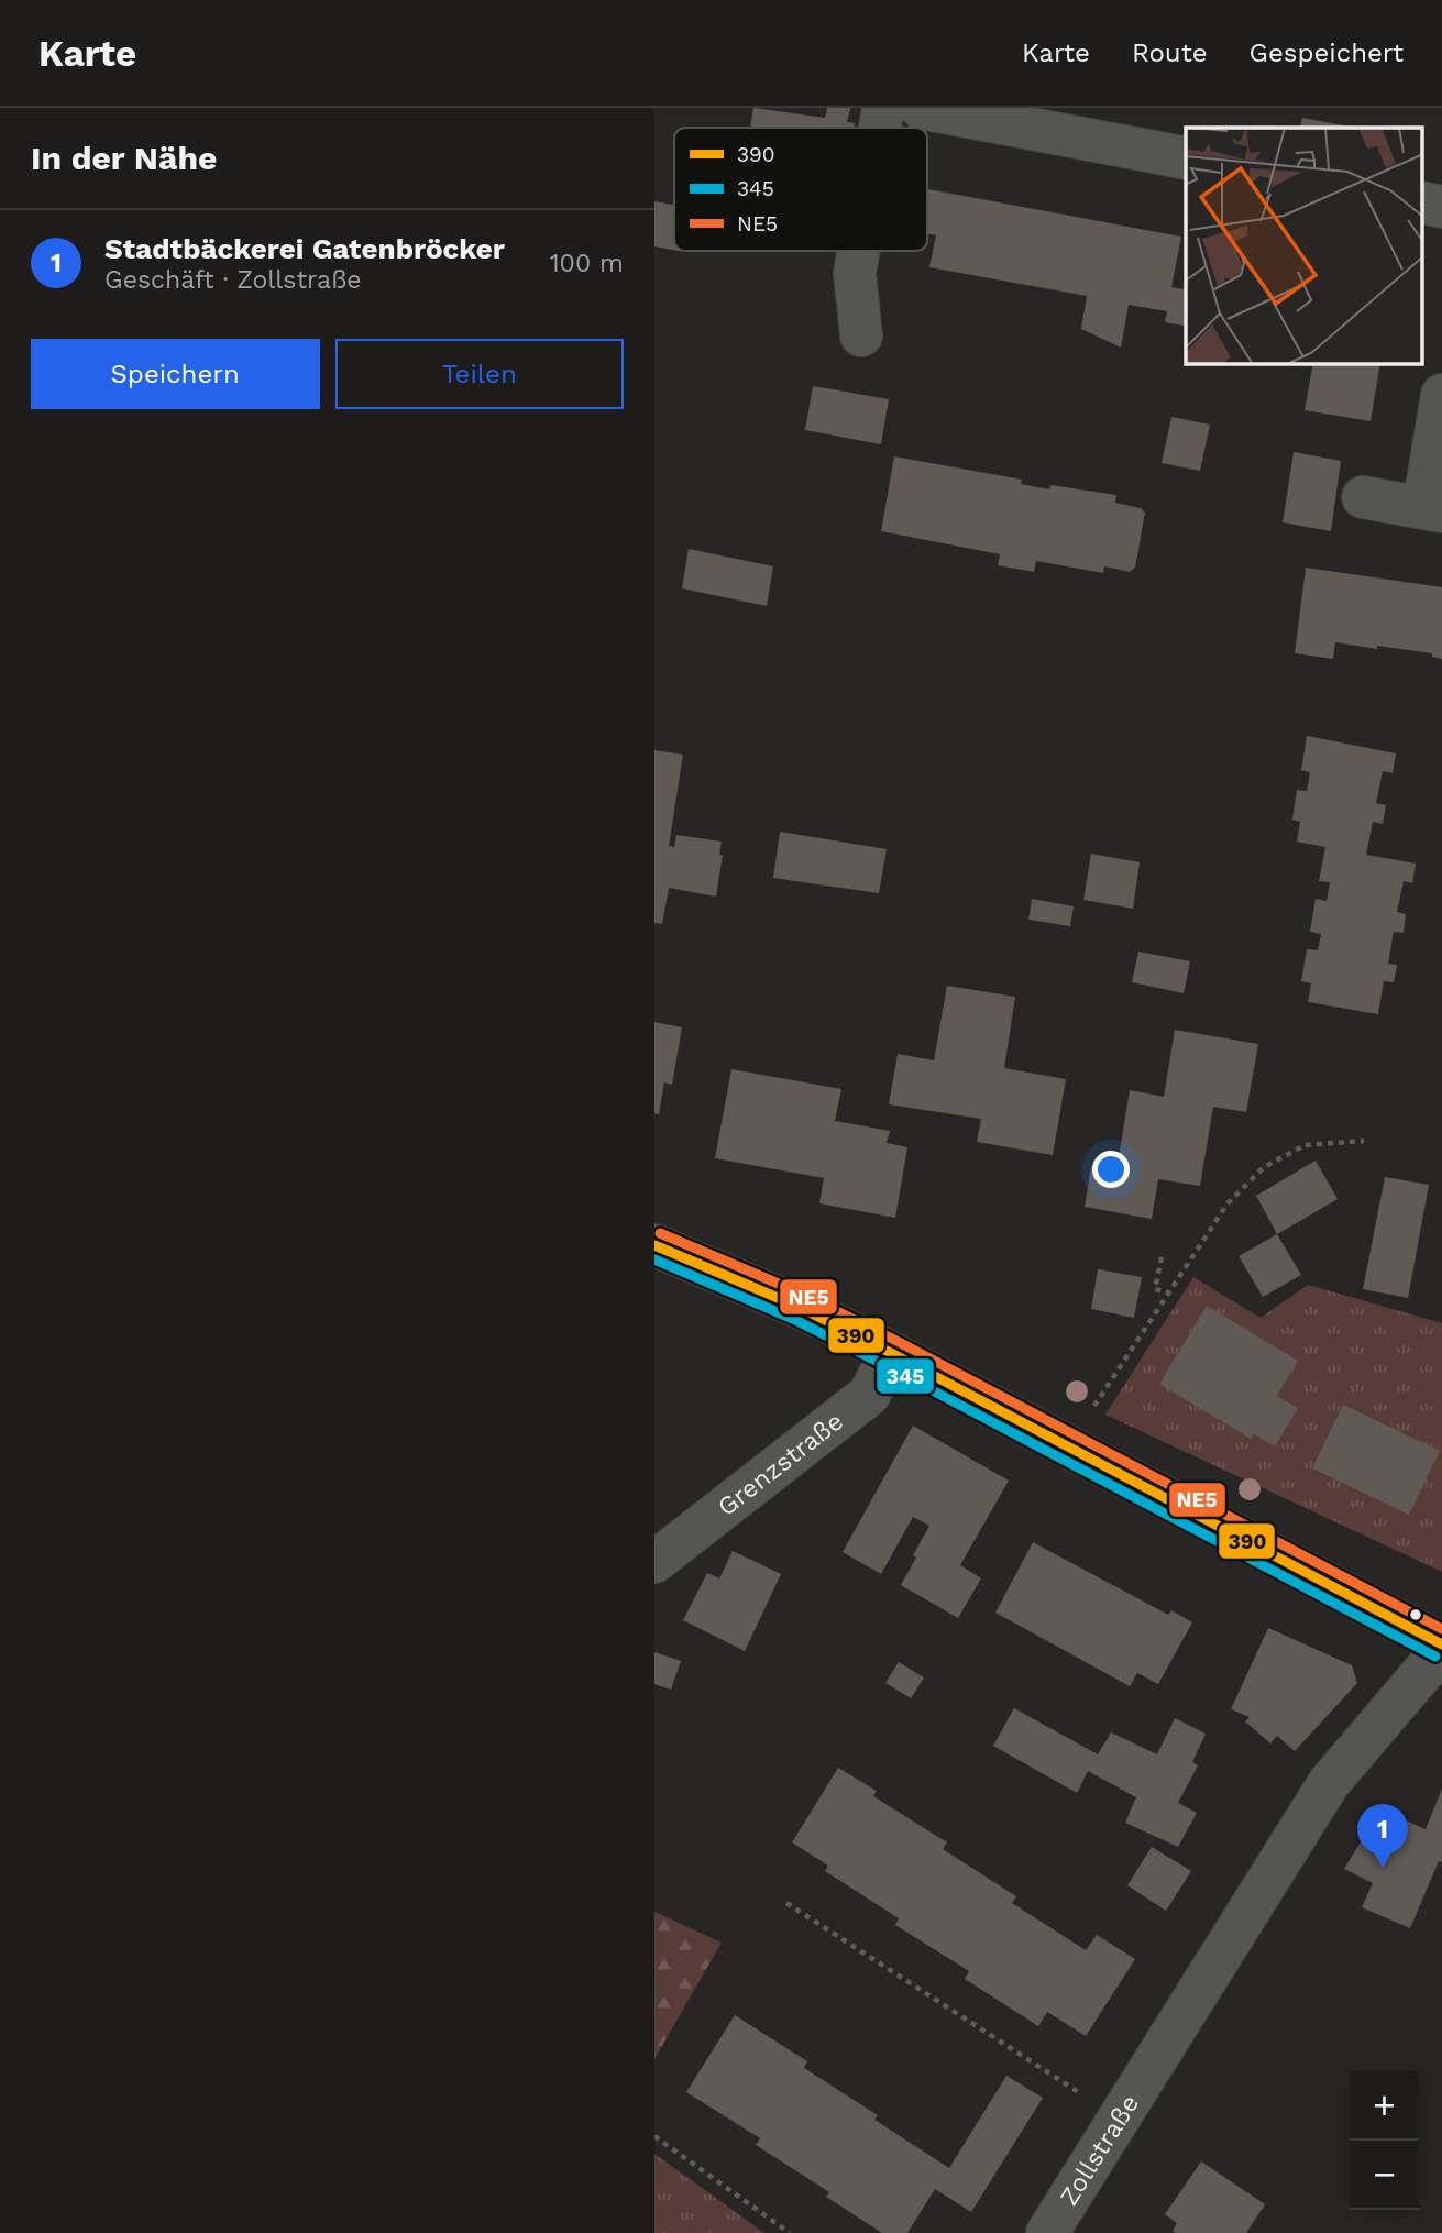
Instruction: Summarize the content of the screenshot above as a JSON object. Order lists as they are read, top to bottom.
{
  "streets": {
    "street": ["Grenzstraße", "Zollstraße"]
  },
  "lines": ["transit line NE5", "transit line 390", "transit line 345"],
  "legend": ["390", "345", "NE5"],
  "page": {
    "header": "Karte",
    "nav": ["Karte", "Route", "Gespeichert"],
    "heading": "In der Nähe",
    "list": [
      {
        "mark": "1",
        "name": "Stadtbäckerei Gatenbröcker",
        "note": "Geschäft · Zollstraße",
        "value": "100 m"
      }
    ],
    "buttons": ["Speichern", "Teilen"],
    "pins": "1",
    "map_buttons": ["+", "−"]
  }
}
